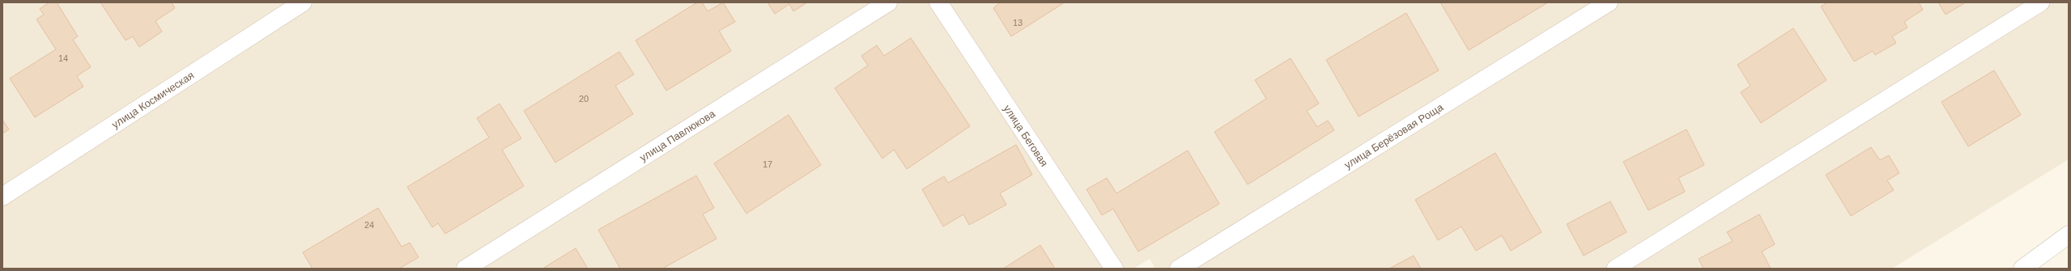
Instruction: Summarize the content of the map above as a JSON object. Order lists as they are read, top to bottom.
{
  "streets": {
    "street": [
      "улица Космическая",
      "улица Павлюкова",
      "улица Беговая",
      "улица Берёзовая Роща"
    ]
  },
  "house_numbers": [
    "13",
    "14",
    "20",
    "17",
    "24"
  ]
}
